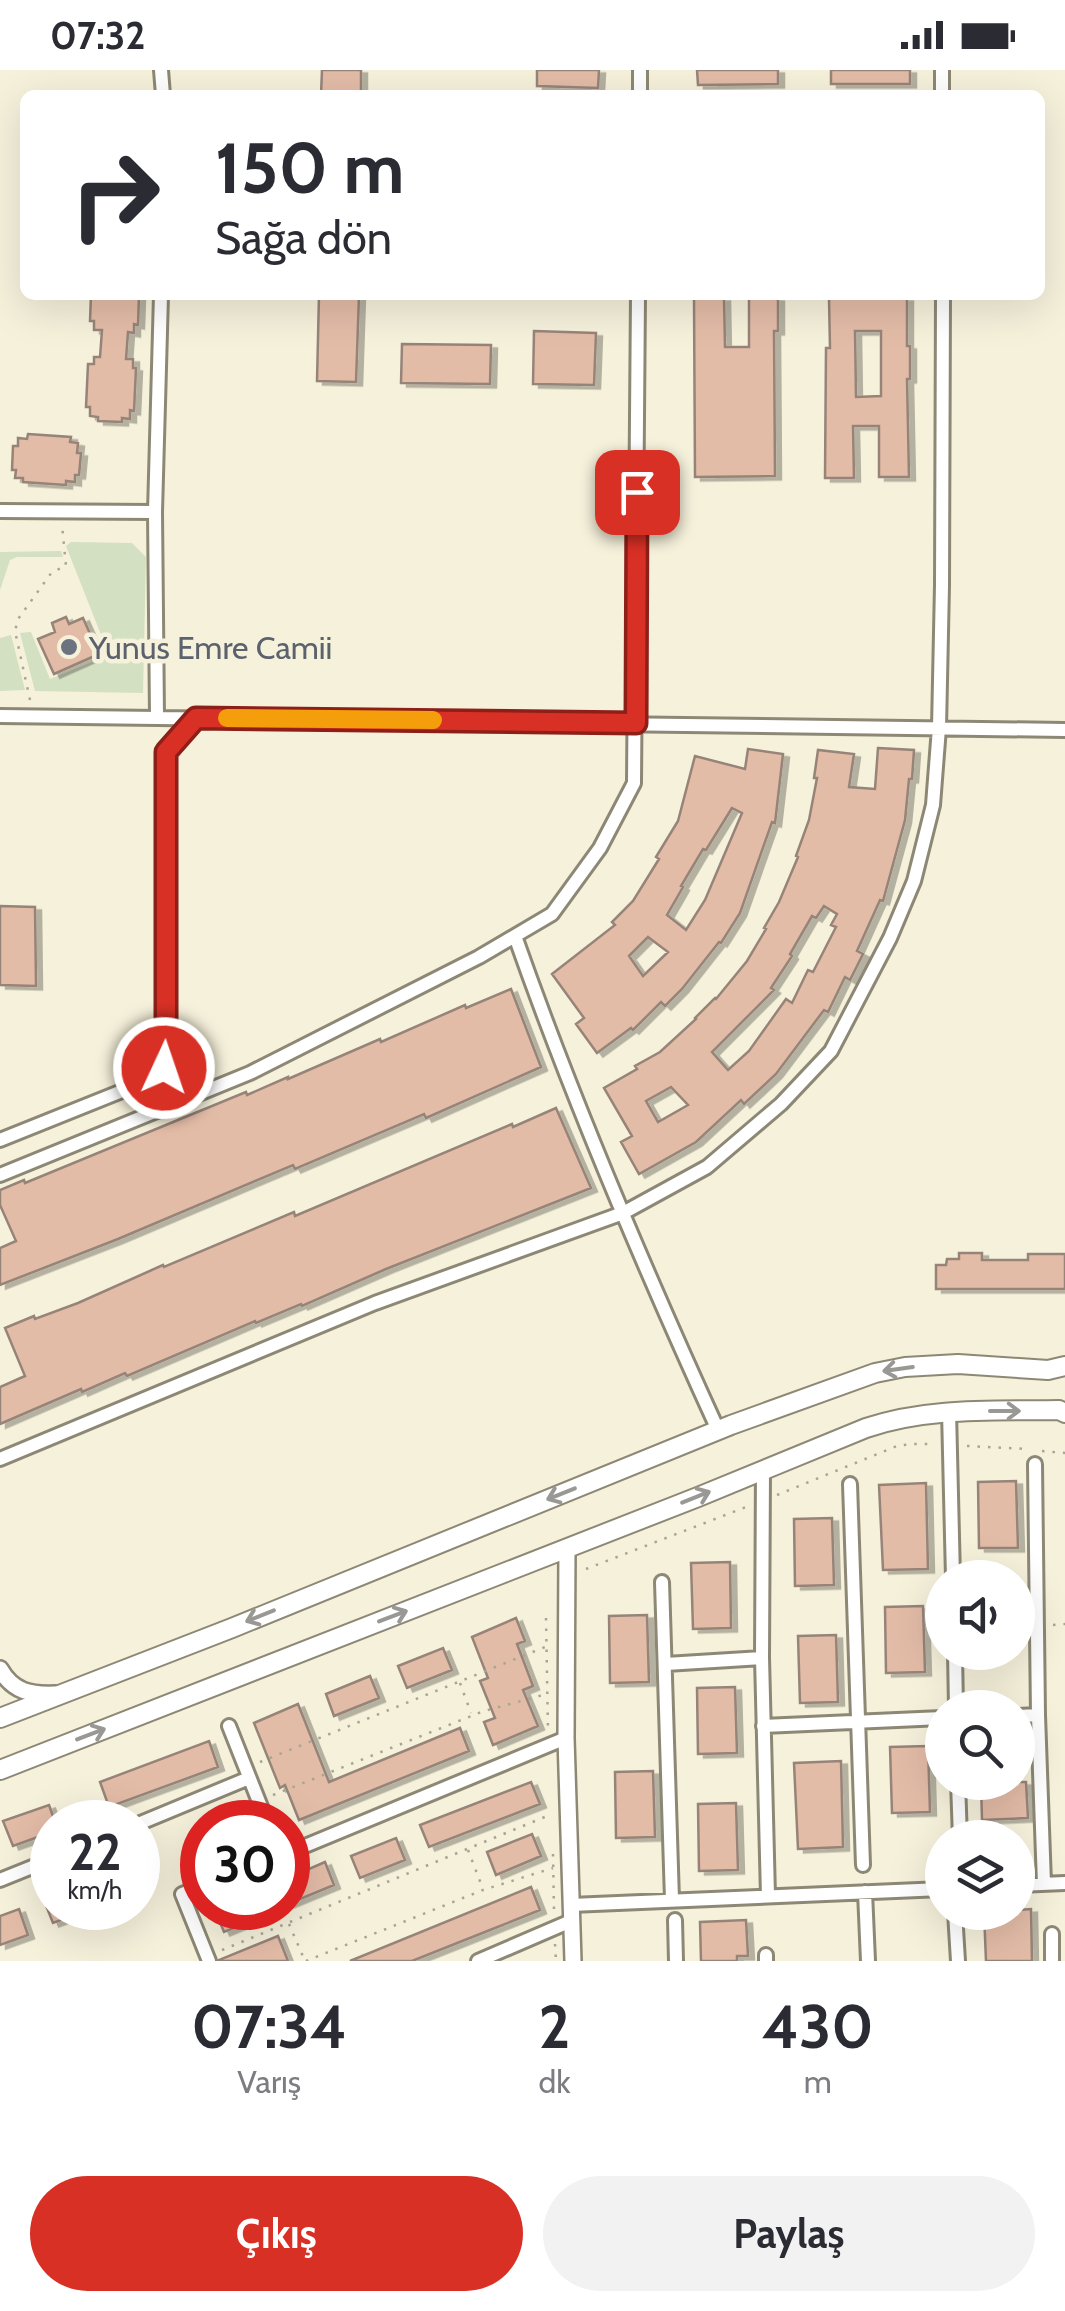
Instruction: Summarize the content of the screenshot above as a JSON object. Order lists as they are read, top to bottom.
{
  "places": ["Yunus Emre Camii"],
  "page": {
    "status": "07:32",
    "turn": ["150 m", "Sağa dön"],
    "speed": "22 km/h",
    "limit": "30",
    "eta": [
      "07:34",
      "Varış",
      "2",
      "dk",
      "430",
      "m"
    ],
    "buttons": ["Çıkış", "Paylaş"]
  }
}
